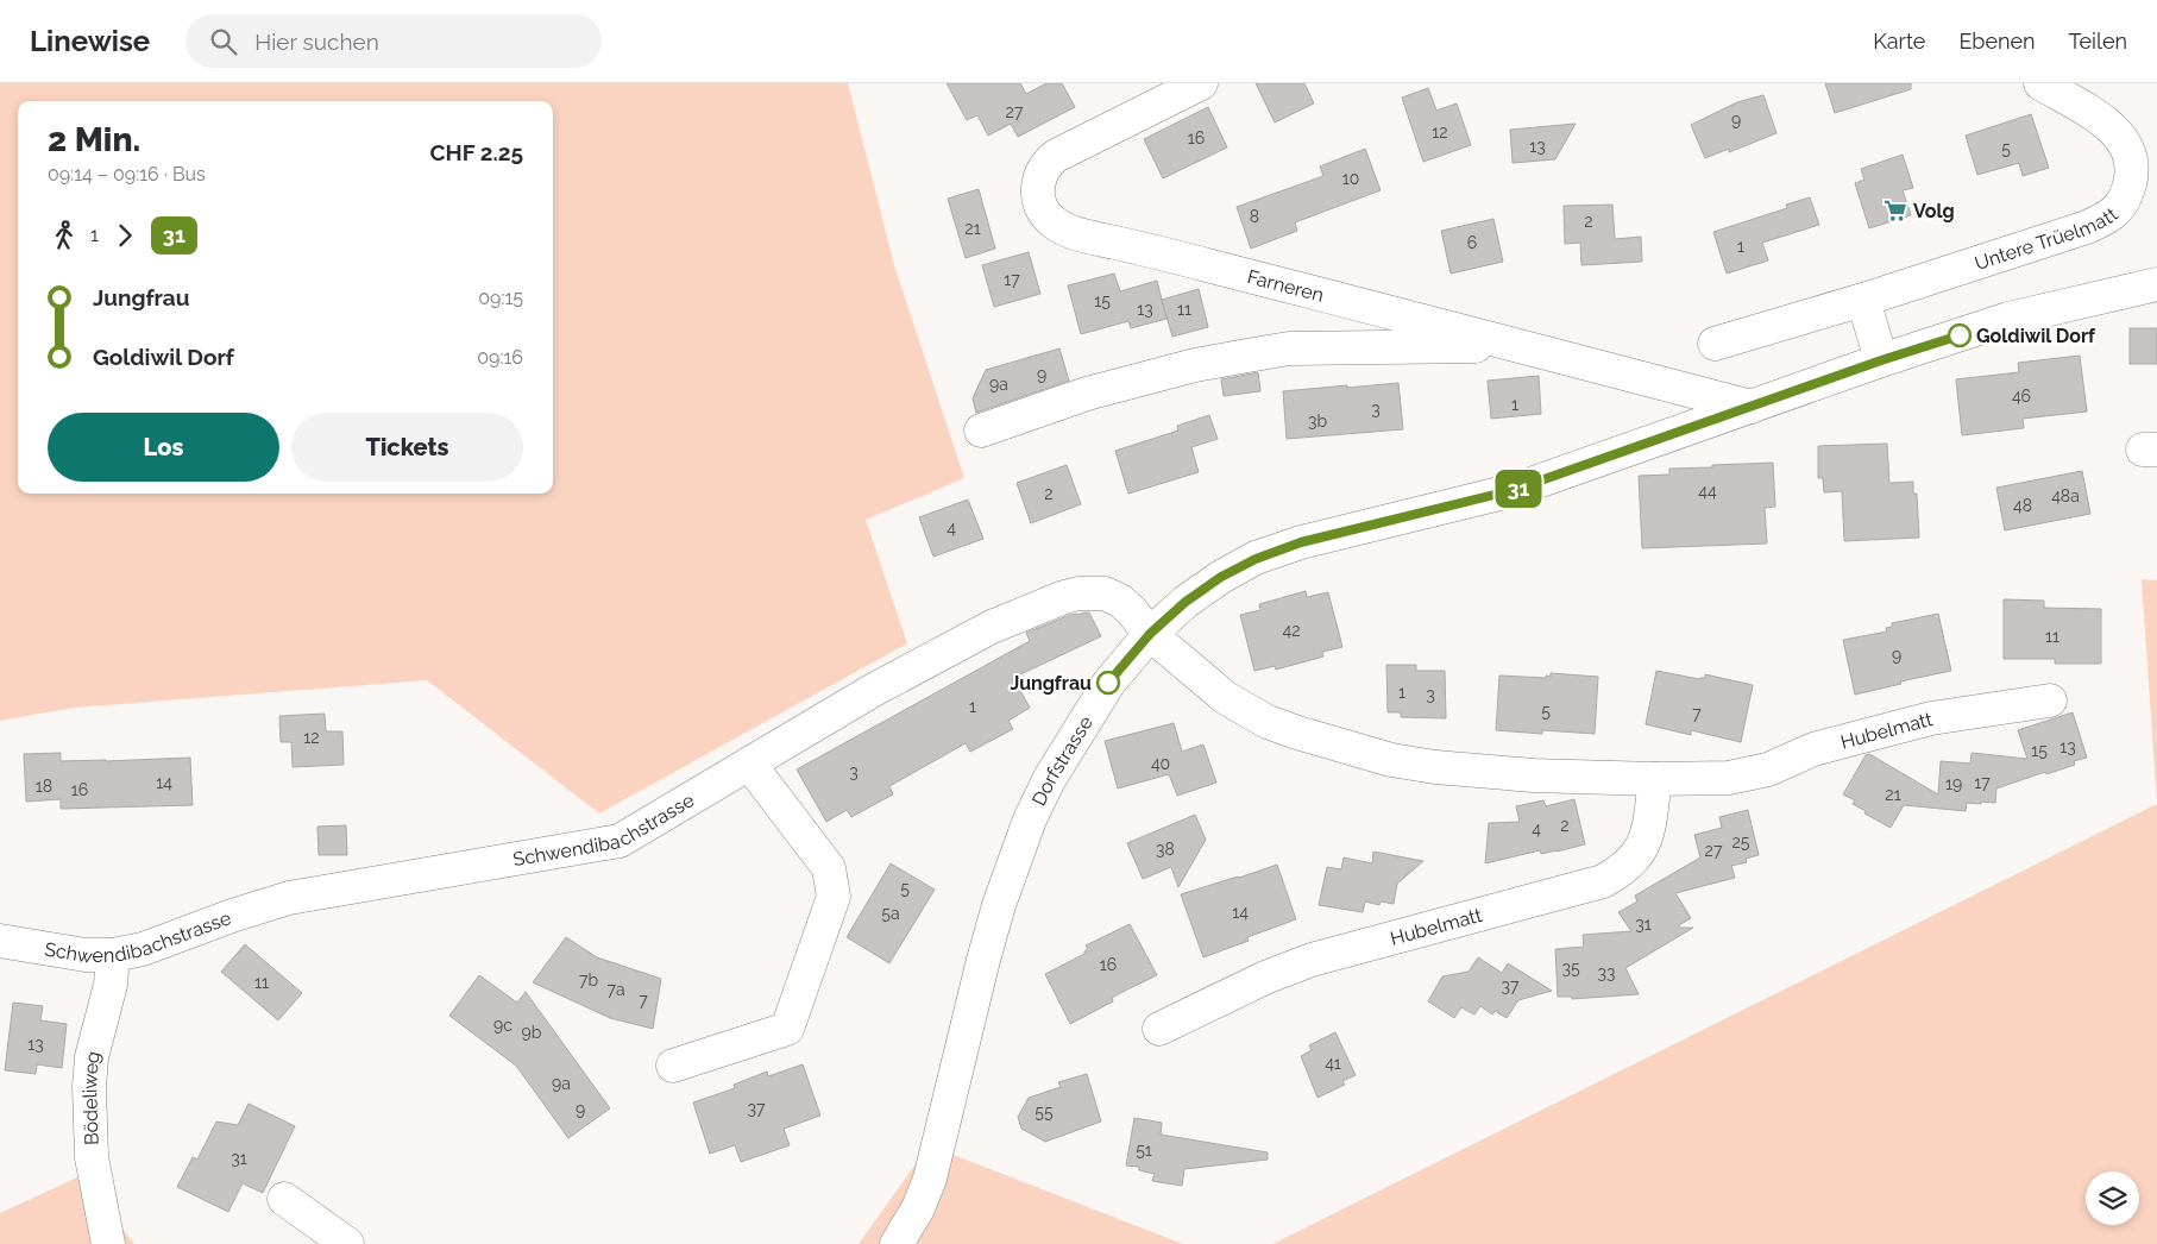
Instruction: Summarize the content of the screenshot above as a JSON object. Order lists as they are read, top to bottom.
{
  "streets": {
    "street": [
      "Untere Trüelmatt",
      "Farneren",
      "Hubelmatt",
      "Dorfstrasse",
      "Schwendibachstrasse",
      "Bödeliweg"
    ]
  },
  "crossings": [
    ["Farneren", "Dorfstrasse"],
    ["Hubelmatt", "Dorfstrasse"],
    ["Hubelmatt", "Schwendibachstrasse"],
    ["Dorfstrasse", "Schwendibachstrasse"],
    ["Schwendibachstrasse", "Bödeliweg"]
  ],
  "places": {
    "supermarket": ["Volg"],
    "other": ["Goldiwil Dorf", "Jungfrau"]
  },
  "lines": ["bus line 31"],
  "house_numbers": [
    "27",
    "9",
    "12",
    "16",
    "13",
    "5",
    "10",
    "8",
    "2",
    "21",
    "6",
    "1",
    "17",
    "15",
    "13",
    "11",
    "9",
    "9a",
    "46",
    "1",
    "3",
    "3b",
    "44",
    "2",
    "48a",
    "48",
    "4",
    "42",
    "11",
    "9",
    "1",
    "3",
    "1",
    "5",
    "7",
    "12",
    "13",
    "15",
    "40",
    "3",
    "14",
    "17",
    "19",
    "18",
    "16",
    "21",
    "2",
    "4",
    "25",
    "38",
    "27",
    "5",
    "14",
    "5a",
    "31",
    "16",
    "35",
    "33",
    "7b",
    "11",
    "37",
    "7a",
    "7",
    "9c",
    "9b",
    "13",
    "41",
    "9a",
    "37",
    "9",
    "55",
    "51",
    "31"
  ],
  "page": {
    "header": "Linewise",
    "search": "Hier suchen",
    "nav": ["Karte", "Ebenen", "Teilen"],
    "on_map": "31",
    "heading": ["2 Min.", "09:14 – 09:16 · Bus", "CHF 2.25"],
    "legs": ["1", "31"],
    "list": [
      {
        "name": "Jungfrau",
        "value": "09:15"
      },
      {
        "name": "Goldiwil Dorf",
        "value": "09:16"
      }
    ],
    "buttons": ["Los", "Tickets"]
  }
}
